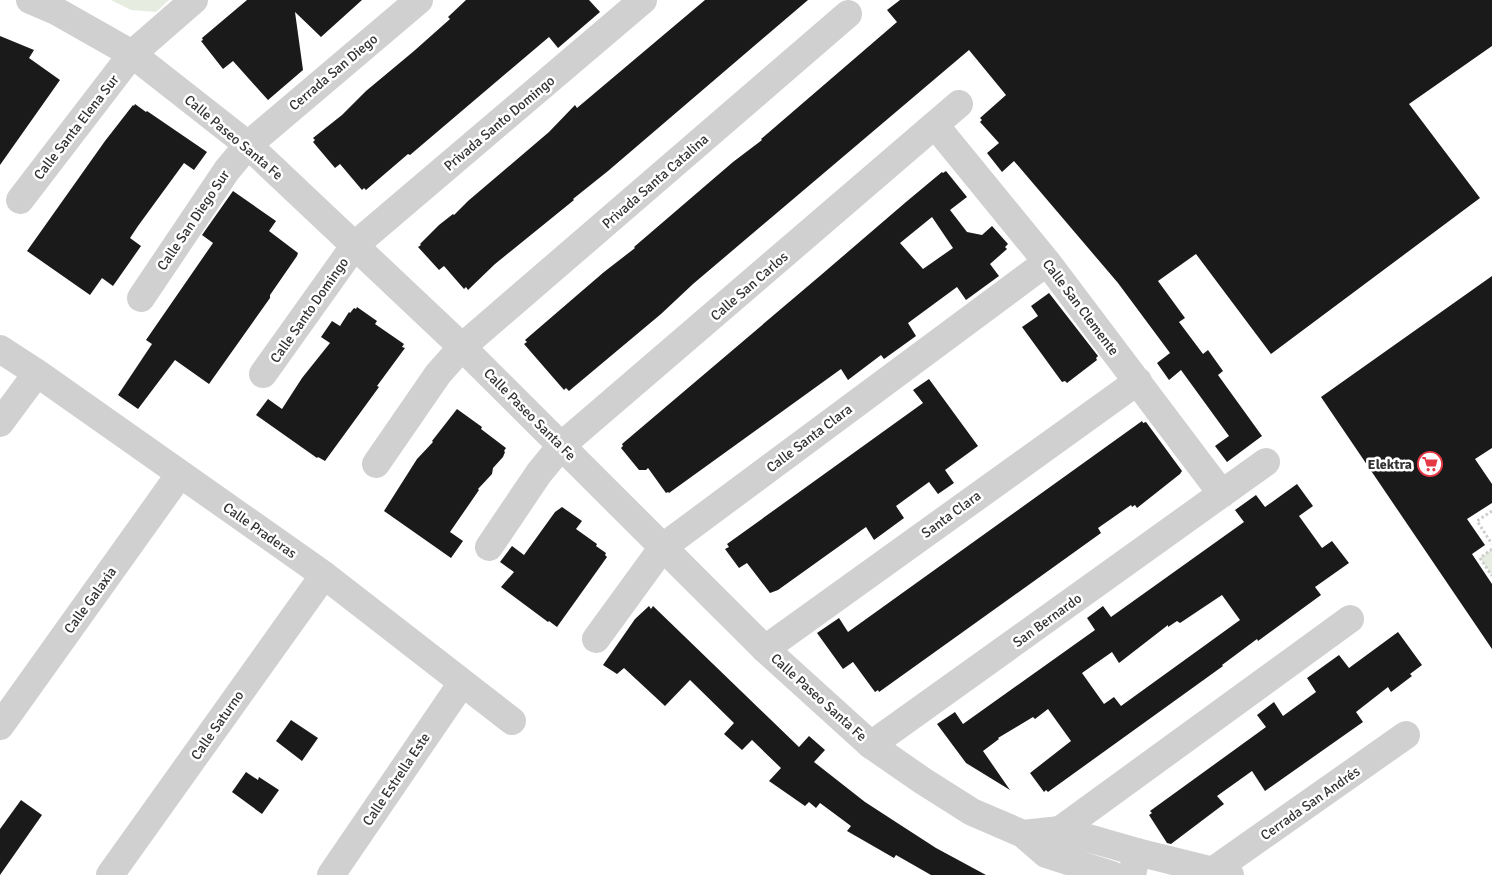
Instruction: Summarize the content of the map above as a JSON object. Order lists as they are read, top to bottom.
{
  "streets": {
    "street": [
      "Cerrada San Diego",
      "Privada Santo Domingo",
      "Calle Santa Elena Sur",
      "Calle Paseo Santa Fe",
      "Privada Santa Catalina",
      "Calle San Diego Sur",
      "Calle San Carlos",
      "Calle San Clemente",
      "Calle Santo Domingo",
      "Calle Santa Clara",
      "Santa Clara",
      "Calle Praderas",
      "Calle Galaxia",
      "San Bernardo",
      "Calle Saturno",
      "Calle Estrella Este",
      "Cerrada San Andrés"
    ]
  },
  "crossings": [
    ["Cerrada San Diego", "Calle Paseo Santa Fe"],
    ["Cerrada San Diego", "Calle San Diego Sur"],
    ["Privada Santo Domingo", "Calle Paseo Santa Fe"],
    ["Privada Santo Domingo", "Calle Santo Domingo"],
    ["Calle Santa Elena Sur", "Calle Paseo Santa Fe"],
    ["Calle Paseo Santa Fe", "Privada Santa Catalina"],
    ["Calle Paseo Santa Fe", "Calle San Diego Sur"],
    ["Calle Paseo Santa Fe", "Calle San Carlos"],
    ["Calle Paseo Santa Fe", "Calle Santo Domingo"],
    ["Calle Paseo Santa Fe", "Calle Santa Clara"],
    ["Calle Paseo Santa Fe", "Santa Clara"],
    ["Calle Paseo Santa Fe", "San Bernardo"],
    ["Calle Paseo Santa Fe", "Cerrada San Andrés"],
    ["Calle San Carlos", "Calle San Clemente"],
    ["Calle San Clemente", "Calle Santa Clara"],
    ["Calle San Clemente", "Santa Clara"],
    ["Calle San Clemente", "San Bernardo"],
    ["Calle Praderas", "Calle Galaxia"],
    ["Calle Praderas", "Calle Saturno"],
    ["Calle Praderas", "Calle Estrella Este"]
  ],
  "places": {
    "supermarket": ["Elektra"]
  }
}
